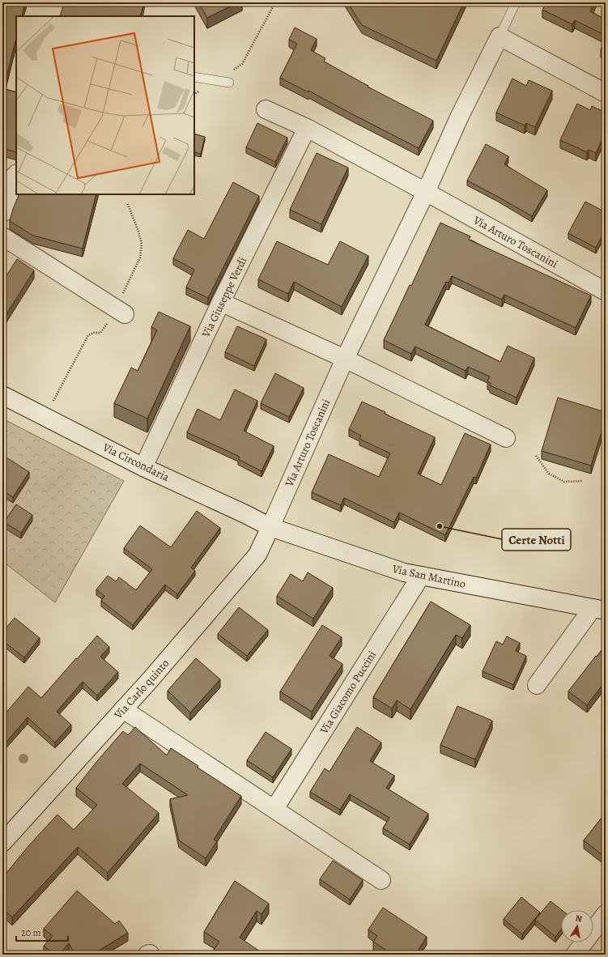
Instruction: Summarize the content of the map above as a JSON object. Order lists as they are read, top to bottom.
{
  "streets": {
    "street": [
      "Via Arturo Toscanini",
      "Via Giuseppe Verdi",
      "Via Circondaria",
      "Via San Martino",
      "Via Carlo quinto",
      "Via Giacomo Puccini"
    ]
  },
  "crossings": [
    ["Via Arturo Toscanini", "Via Giuseppe Verdi"],
    ["Via Arturo Toscanini", "Via Circondaria"],
    ["Via Arturo Toscanini", "Via San Martino"],
    ["Via Arturo Toscanini", "Via Carlo quinto"],
    ["Via Giuseppe Verdi", "Via Circondaria"],
    ["Via Circondaria", "Via San Martino"],
    ["Via Circondaria", "Via Carlo quinto"],
    ["Via San Martino", "Via Carlo quinto"],
    ["Via San Martino", "Via Giacomo Puccini"]
  ],
  "places": ["Certe Notti"],
  "scale_bar": "20 m",
  "north": "top"
}
